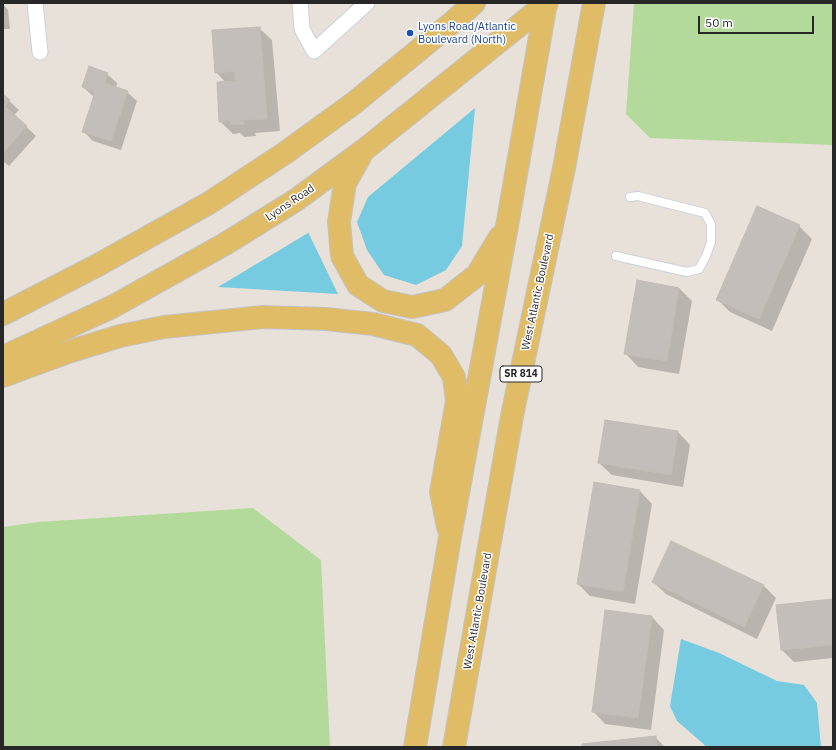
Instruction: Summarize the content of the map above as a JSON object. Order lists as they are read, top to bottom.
{
  "streets": {
    "main road": ["Lyons Road", "West Atlantic Boulevard", "SR 814"]
  },
  "places": ["Lyons Road/Atlantic Boulevard (North)"],
  "scale_bar": "50 m"
}
